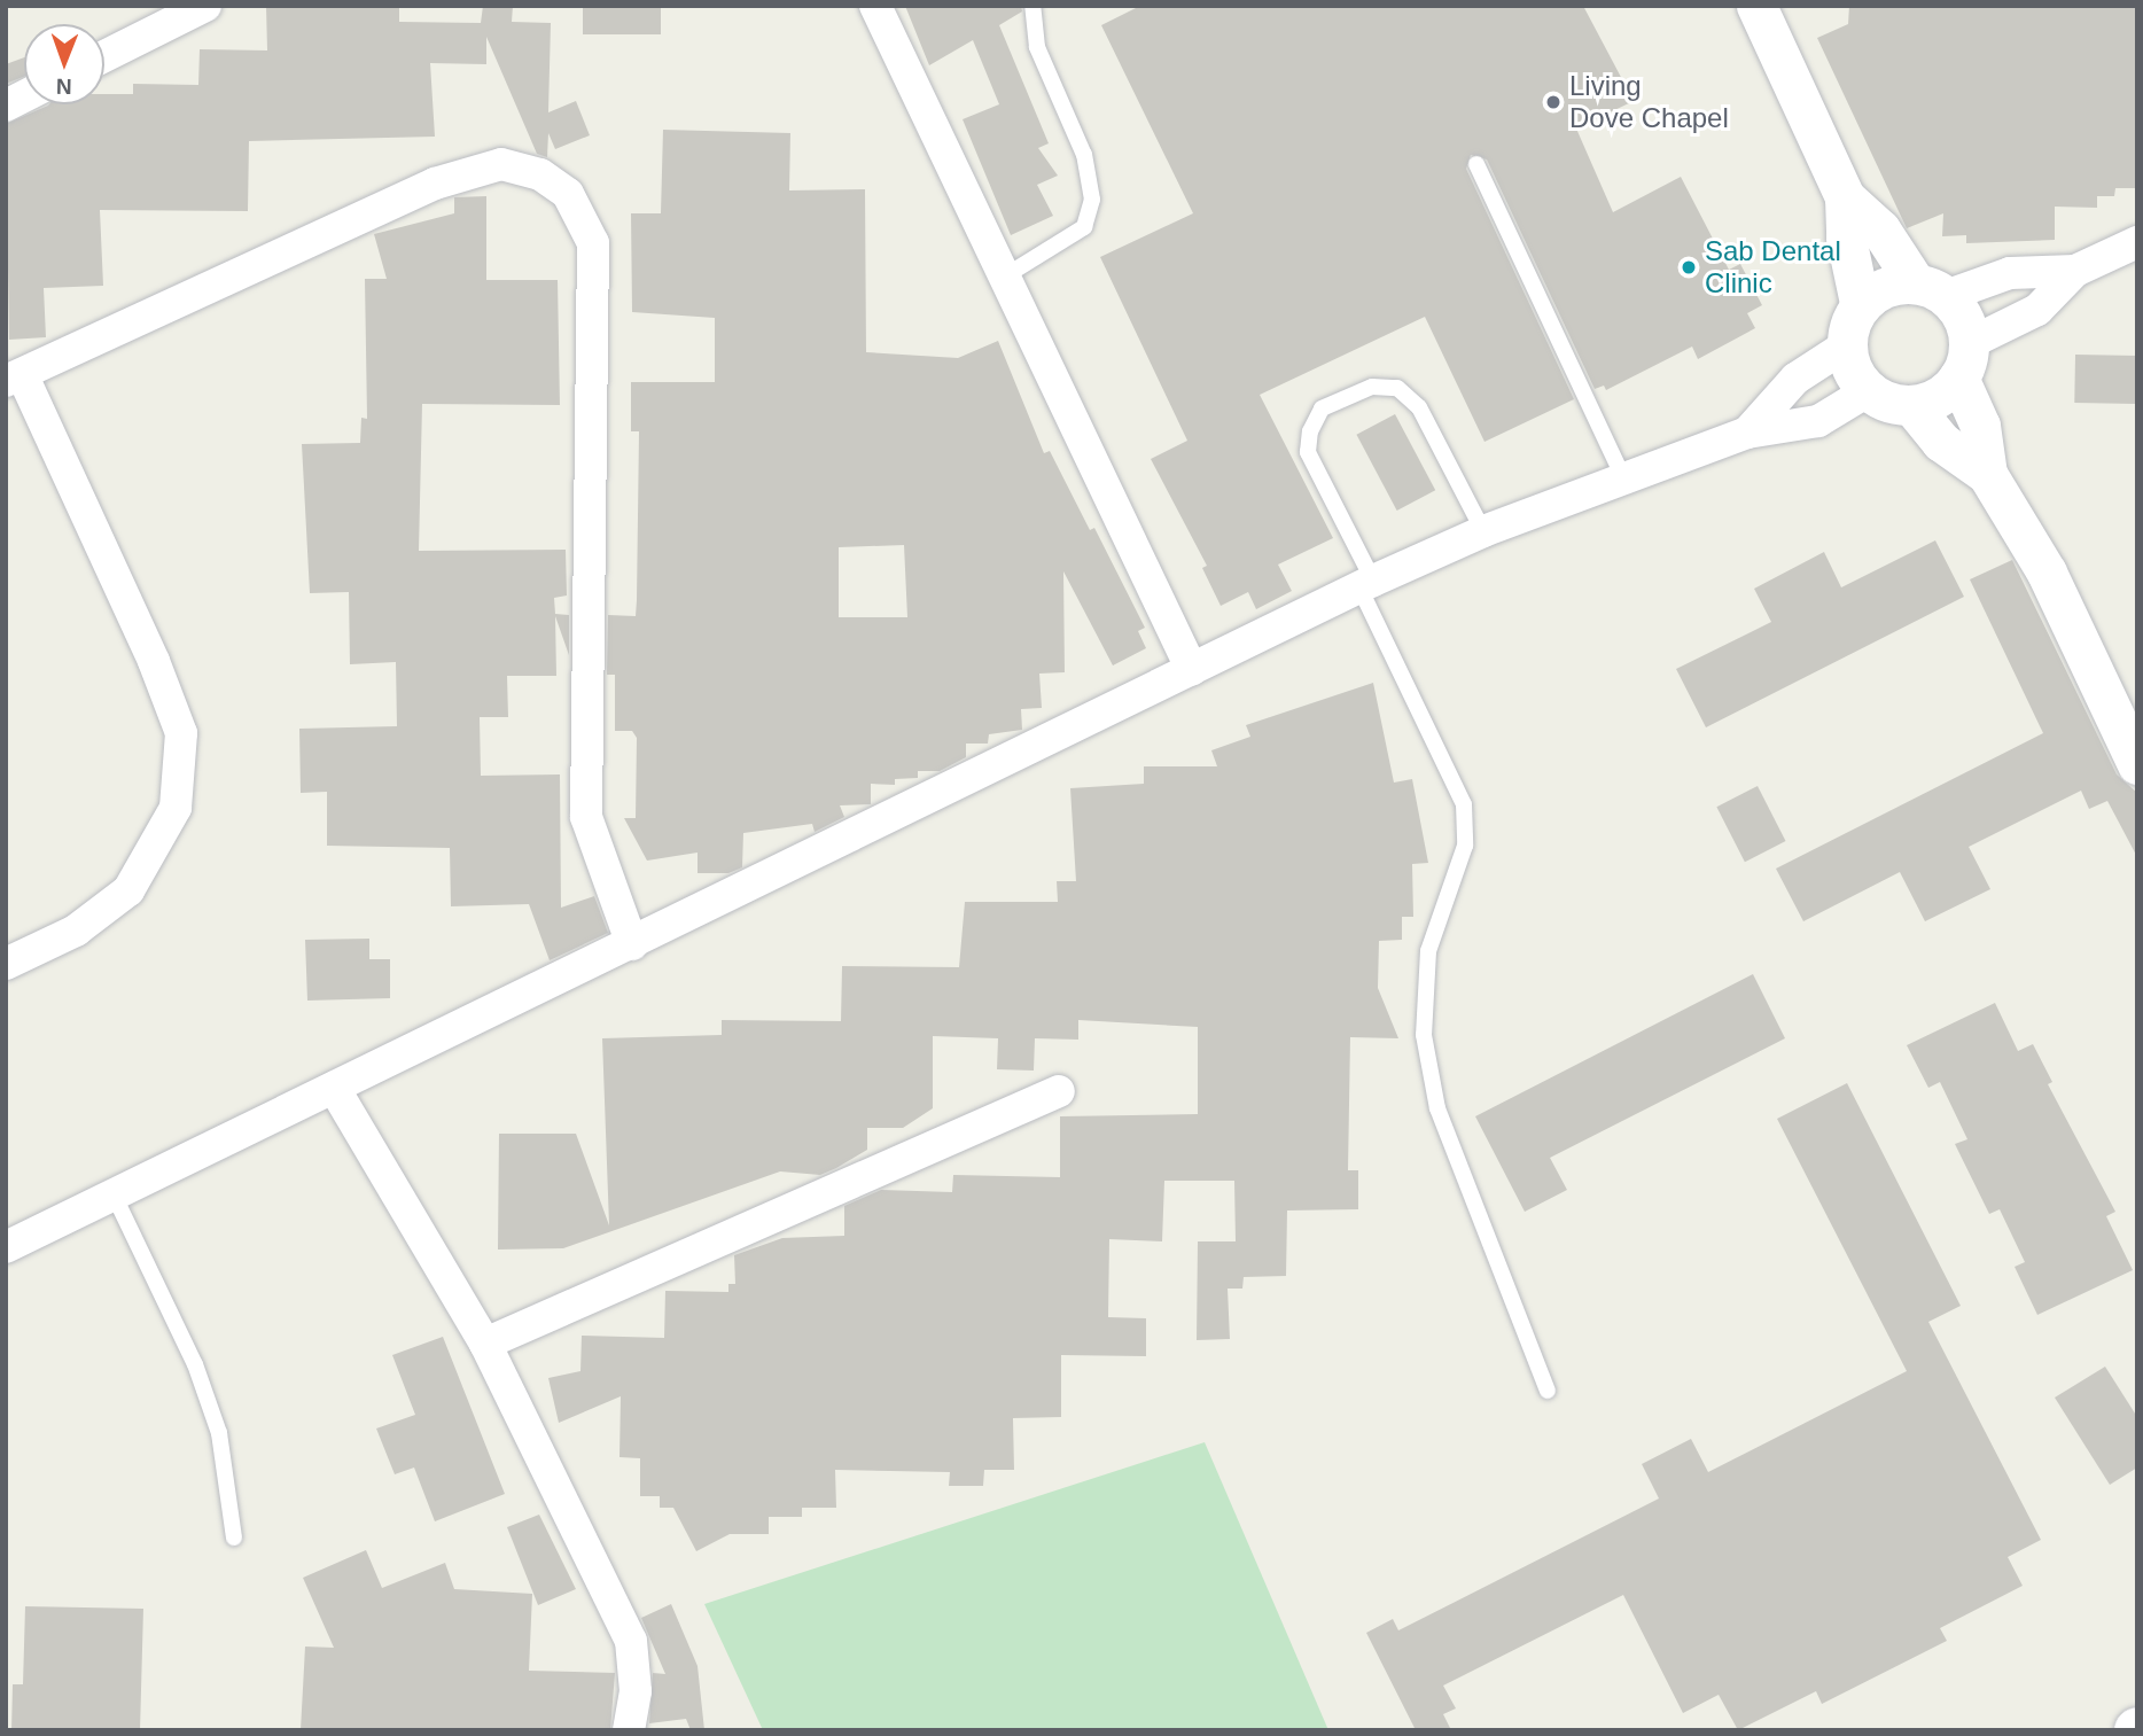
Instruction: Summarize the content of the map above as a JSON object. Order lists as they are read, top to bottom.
{
  "places": ["Living Dove Chapel", "Sab Dental Clinic"],
  "north": "bottom"
}
